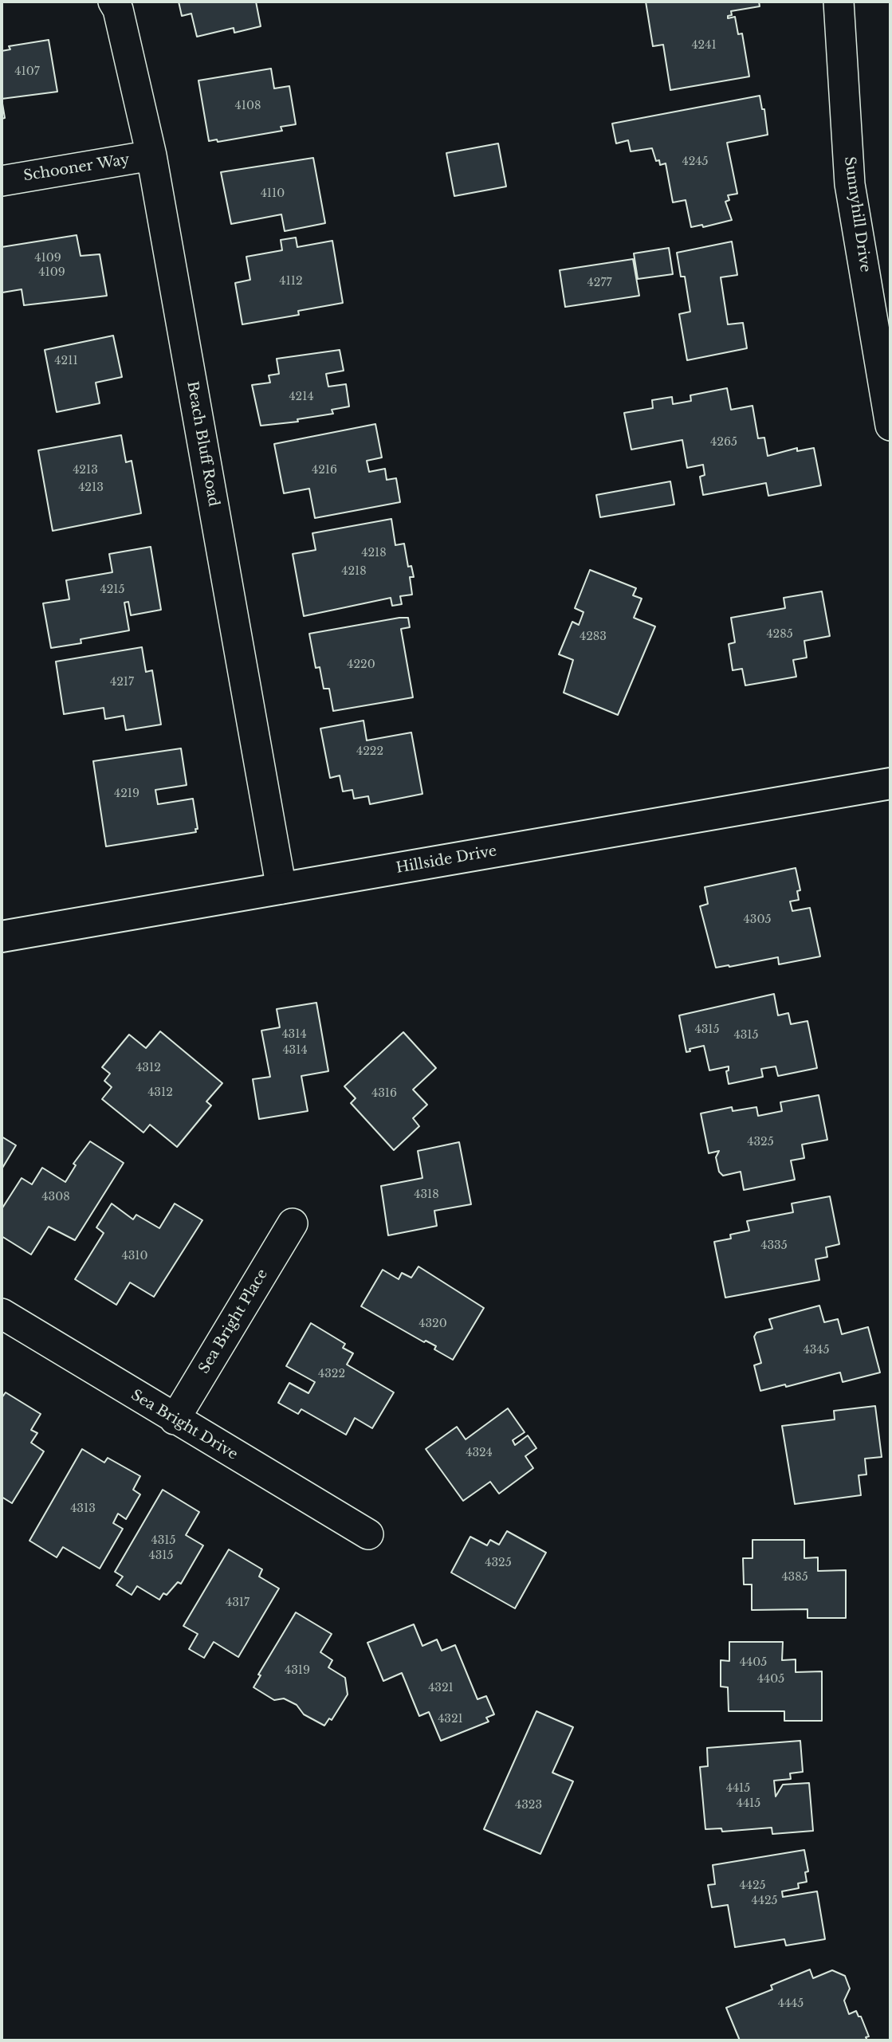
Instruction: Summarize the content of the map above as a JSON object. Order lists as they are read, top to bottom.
{
  "streets": {
    "street": [
      "Schooner Way",
      "Sunnyhill Drive",
      "Beach Bluff Road",
      "Hillside Drive",
      "Sea Bright Place",
      "Sea Bright Drive"
    ]
  },
  "crossings": [
    ["Schooner Way", "Beach Bluff Road"],
    ["Beach Bluff Road", "Hillside Drive"],
    ["Sea Bright Place", "Sea Bright Drive"]
  ],
  "house_numbers": [
    "4241",
    "4107",
    "4108",
    "4245",
    "4110",
    "4109",
    "4109",
    "4112",
    "4277",
    "4211",
    "4214",
    "4265",
    "4213",
    "4216",
    "4213",
    "4218",
    "4218",
    "4215",
    "4285",
    "4283",
    "4220",
    "4217",
    "4222",
    "4219",
    "4305",
    "4315",
    "4314",
    "4315",
    "4314",
    "4312",
    "4312",
    "4316",
    "4325",
    "4318",
    "4308",
    "4335",
    "4310",
    "4320",
    "4345",
    "4322",
    "4324",
    "4313",
    "4315",
    "4315",
    "4325",
    "4385",
    "4317",
    "4405",
    "4319",
    "4405",
    "4321",
    "4321",
    "4415",
    "4415",
    "4323",
    "4425",
    "4425",
    "4445"
  ]
}
